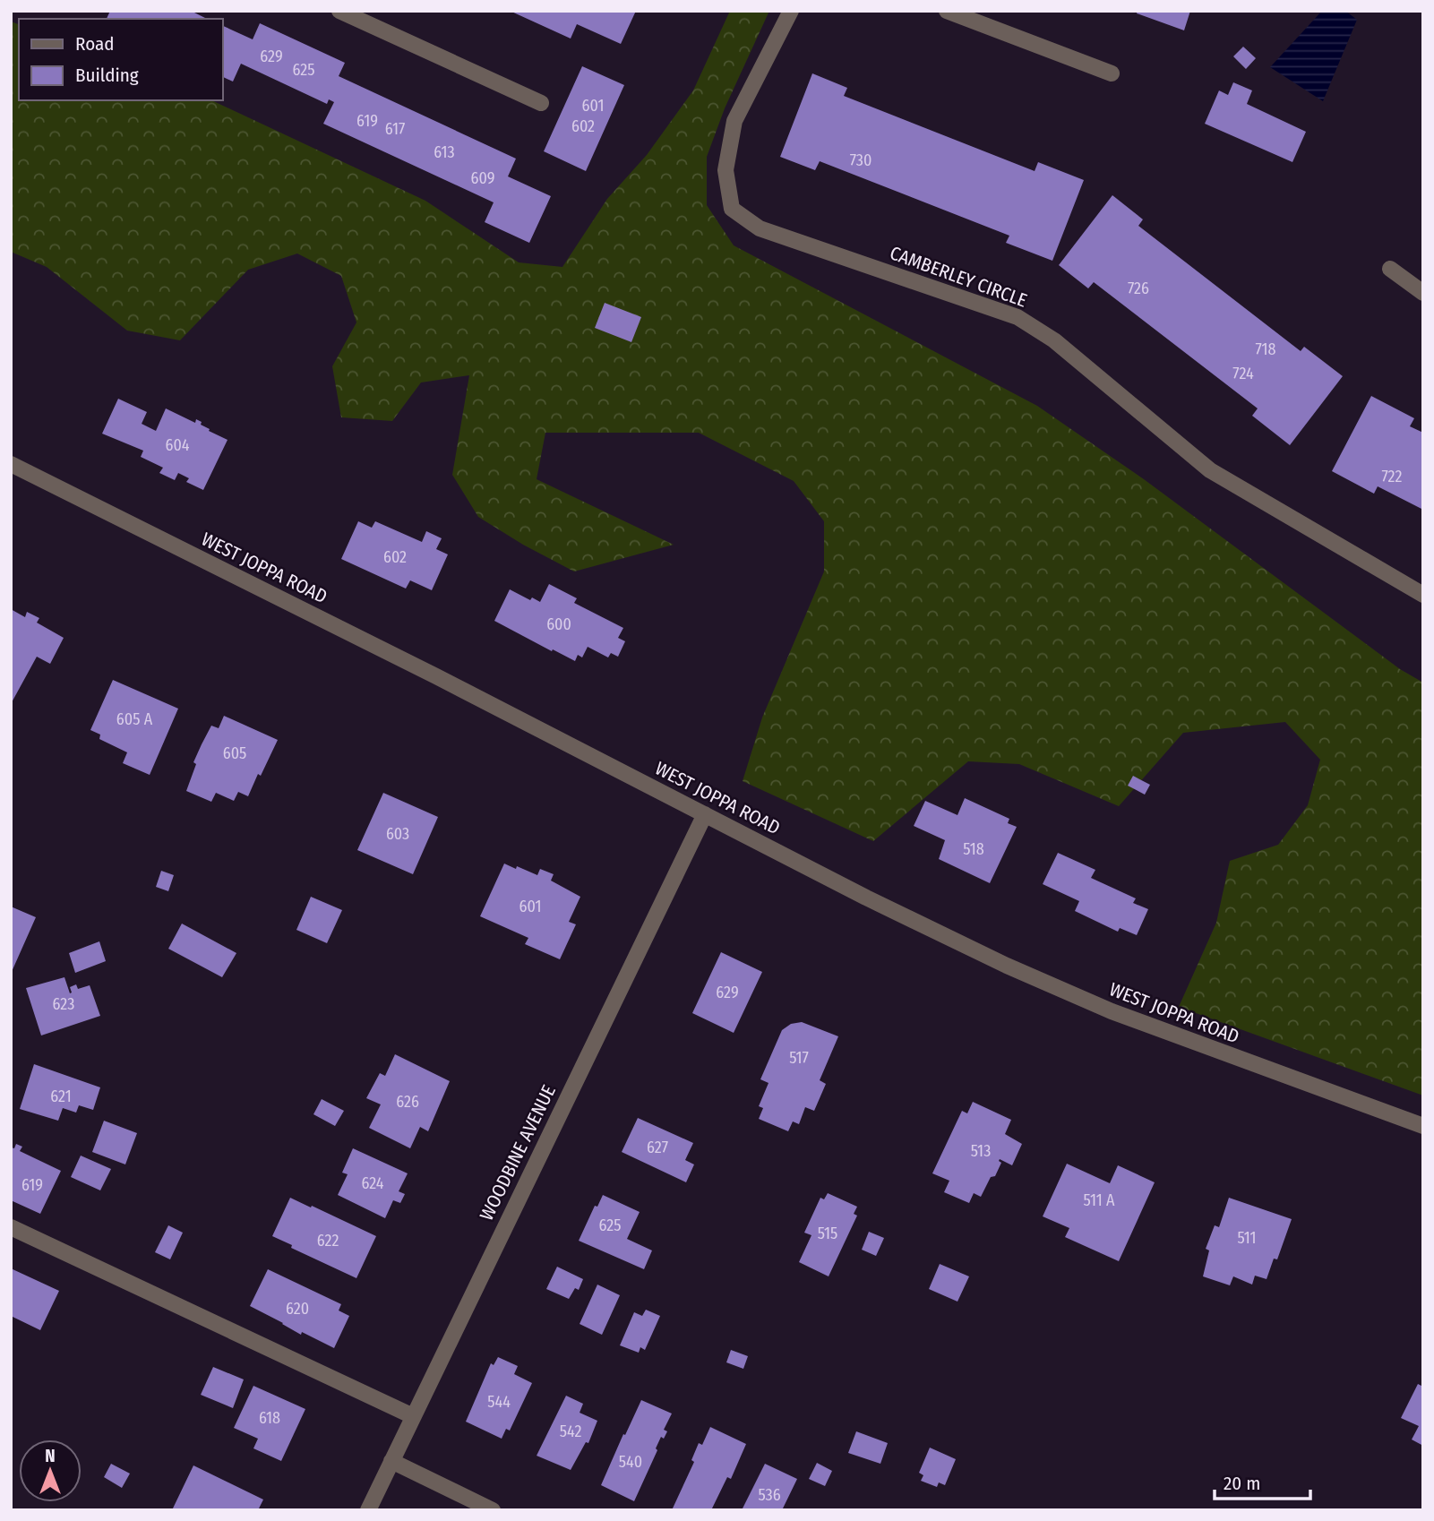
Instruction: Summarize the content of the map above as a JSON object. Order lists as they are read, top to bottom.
{
  "streets": {
    "street": ["CAMBERLEY CIRCLE", "WEST JOPPA ROAD", "WOODBINE AVENUE"]
  },
  "crossings": [
    ["WEST JOPPA ROAD", "WOODBINE AVENUE"]
  ],
  "house_numbers": [
    "629",
    "625",
    "601",
    "619",
    "602",
    "617",
    "613",
    "730",
    "609",
    "726",
    "718",
    "724",
    "604",
    "722",
    "602",
    "600",
    "605 A",
    "605",
    "603",
    "518",
    "601",
    "629",
    "623",
    "517",
    "621",
    "626",
    "627",
    "513",
    "624",
    "619",
    "511 A",
    "625",
    "515",
    "511",
    "622",
    "620",
    "544",
    "618",
    "542",
    "540",
    "536"
  ],
  "legend": ["Road", "Building"],
  "scale_bar": "20 m",
  "north": "top"
}
